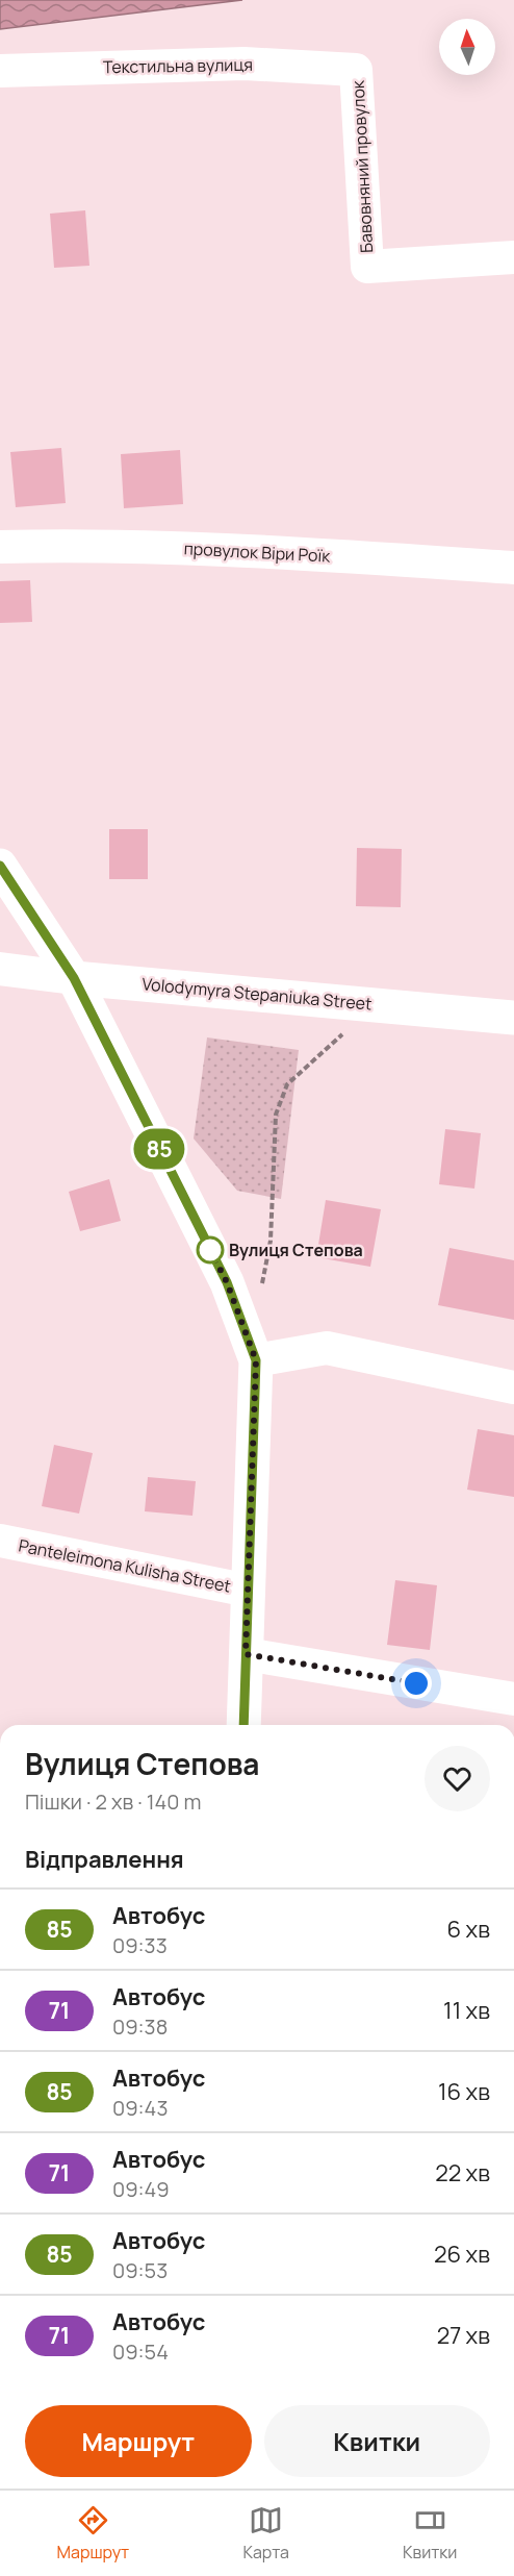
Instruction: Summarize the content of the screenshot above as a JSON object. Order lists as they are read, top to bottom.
{
  "streets": {
    "street": [
      "Текстильна вулиця",
      "Бавовняний провулок",
      "провулок Віри Роїк",
      "Volodymyra Stepaniuka Street",
      "Panteleimona Kulisha Street"
    ]
  },
  "crossings": [
    ["Текстильна вулиця", "Бавовняний провулок"]
  ],
  "places": ["Вулиця Степова"],
  "lines": ["bus line 85"],
  "north": "top",
  "page": {
    "on_map": "85",
    "heading": [
      ["Вулиця Степова", "Пішки · 2 хв · 140 m"],
      "Відправлення"
    ],
    "list": [
      {
        "mark": "85",
        "name": "Автобус",
        "note": "09:33",
        "value": "6 хв"
      },
      {
        "mark": "71",
        "name": "Автобус",
        "note": "09:38",
        "value": "11 хв"
      },
      {
        "mark": "85",
        "name": "Автобус",
        "note": "09:43",
        "value": "16 хв"
      },
      {
        "mark": "71",
        "name": "Автобус",
        "note": "09:49",
        "value": "22 хв"
      },
      {
        "mark": "85",
        "name": "Автобус",
        "note": "09:53",
        "value": "26 хв"
      },
      {
        "mark": "71",
        "name": "Автобус",
        "note": "09:54",
        "value": "27 хв"
      }
    ],
    "buttons": ["Маршрут", "Квитки"],
    "tabs": ["Маршрут", "Карта", "Квитки"]
  }
}
